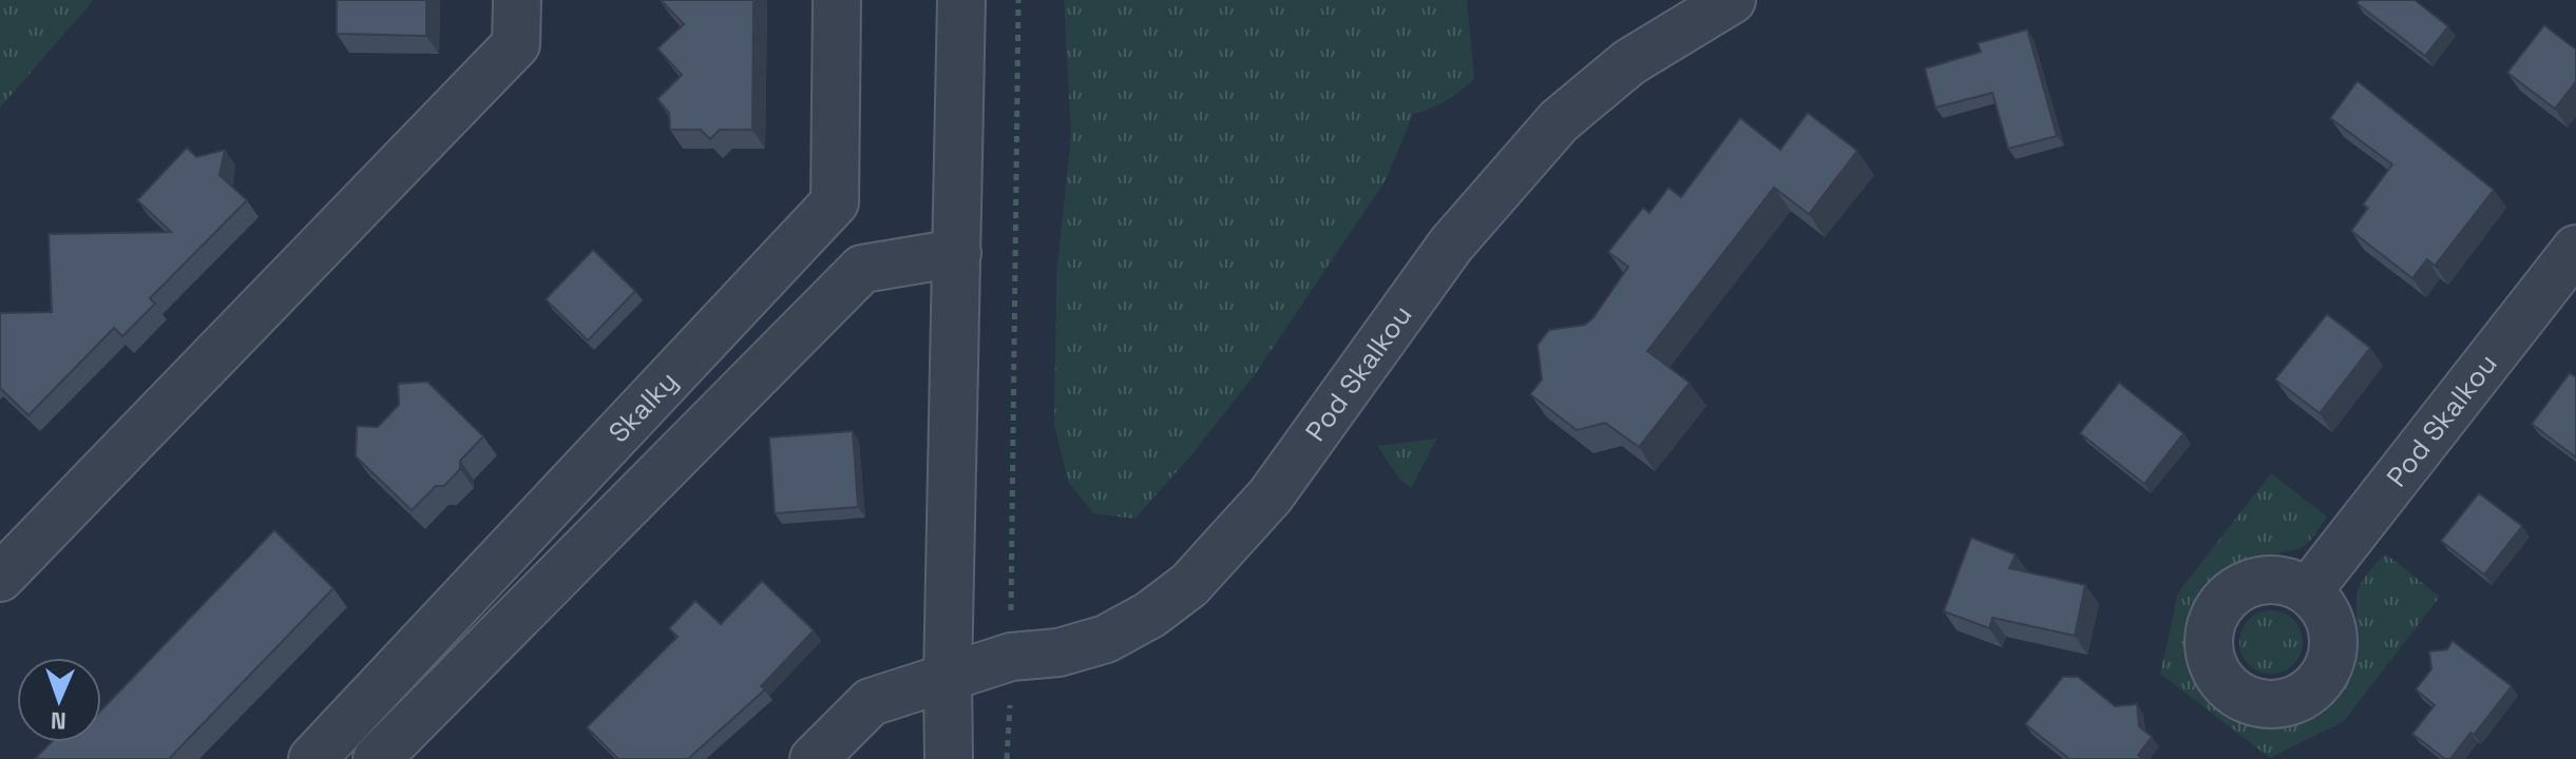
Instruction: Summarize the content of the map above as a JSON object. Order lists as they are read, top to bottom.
{
  "streets": {
    "street": ["Pod Skalkou", "Skalky"]
  },
  "north": "bottom"
}
